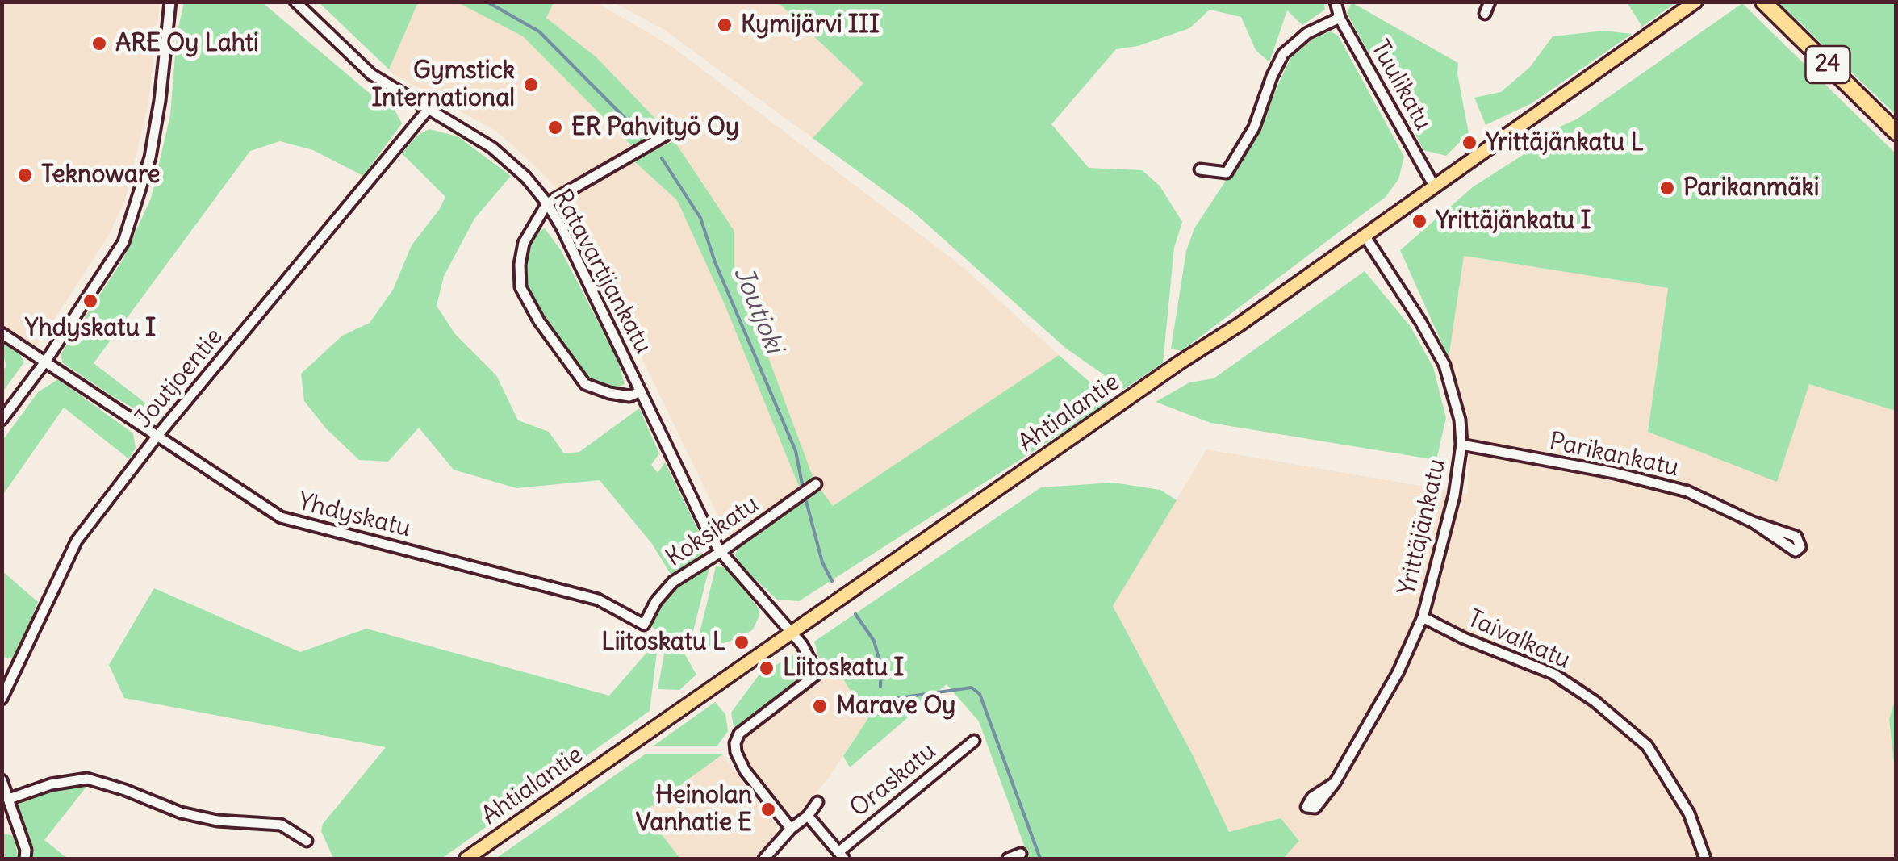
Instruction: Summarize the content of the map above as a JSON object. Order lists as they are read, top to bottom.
{
  "streets": {
    "highway": ["24"],
    "main road": ["Ahtialantie"],
    "street": [
      "Tuulikatu",
      "Ratavartijankatu",
      "Joutjoentie",
      "Parikankatu",
      "Yhdyskatu",
      "Yrittäjänkatu",
      "Koksikatu",
      "Taivalkatu",
      "Oraskatu"
    ]
  },
  "crossings": [
    ["Tuulikatu", "Ahtialantie"],
    ["Ratavartijankatu", "Joutjoentie"],
    ["Ratavartijankatu", "Ahtialantie"],
    ["Ratavartijankatu", "Koksikatu"],
    ["Joutjoentie", "Yhdyskatu"],
    ["Ahtialantie", "Yrittäjänkatu"],
    ["Parikankatu", "Yrittäjänkatu"],
    ["Yhdyskatu", "Koksikatu"],
    ["Yrittäjänkatu", "Taivalkatu"]
  ],
  "water": ["Joutjoki"],
  "places": [
    "Kymijärvi III",
    "ARE Oy Lahti",
    "Gymstick International",
    "ER Pahvityö Oy",
    "Yrittäjänkatu L",
    "Teknoware",
    "Parikanmäki",
    "Yrittäjänkatu I",
    "Yhdyskatu I",
    "Liitoskatu L",
    "Liitoskatu I",
    "Marave Oy",
    "Heinolan Vanhatie E"
  ]
}
